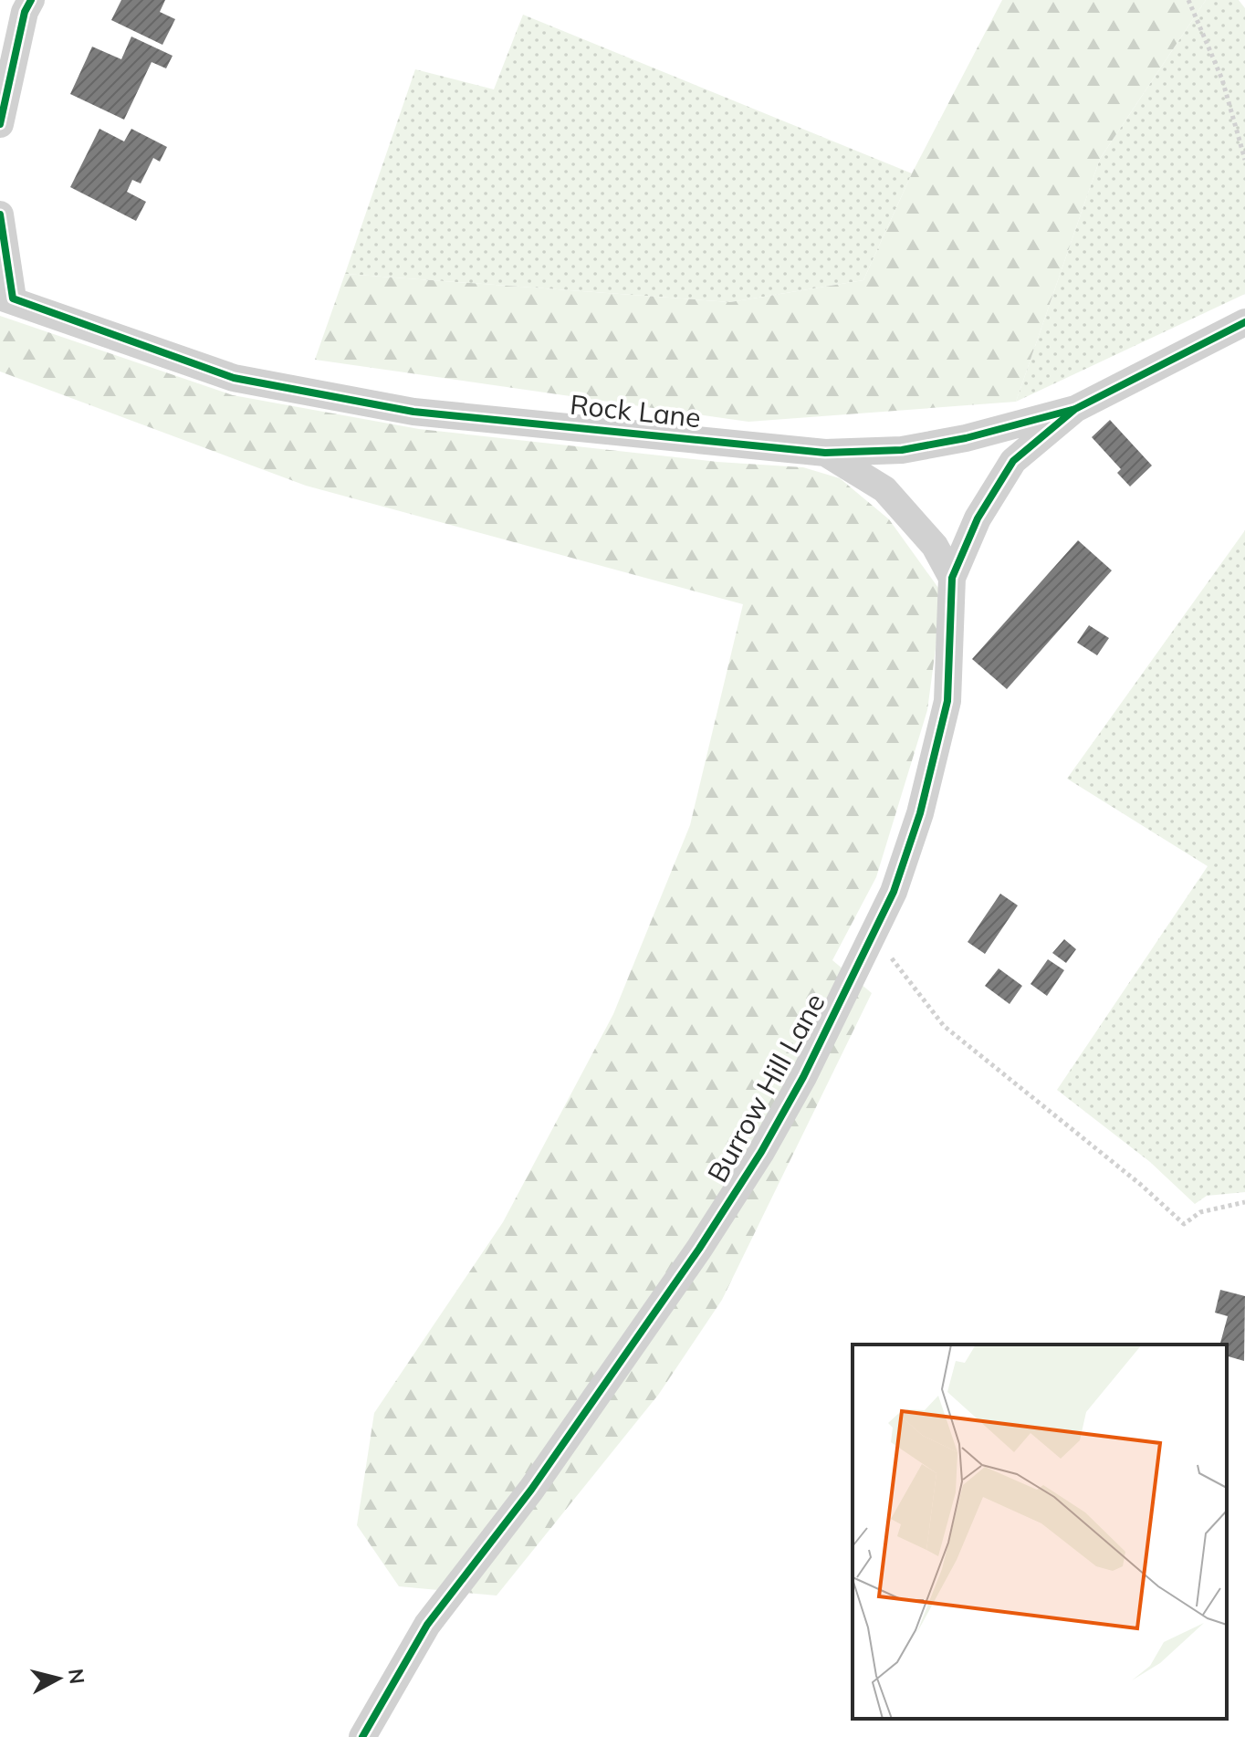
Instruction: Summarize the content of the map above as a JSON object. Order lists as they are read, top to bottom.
{
  "streets": {
    "street": ["Rock Lane", "Burrow Hill Lane"]
  },
  "crossings": [
    ["Rock Lane", "Burrow Hill Lane"]
  ],
  "north": "right"
}
